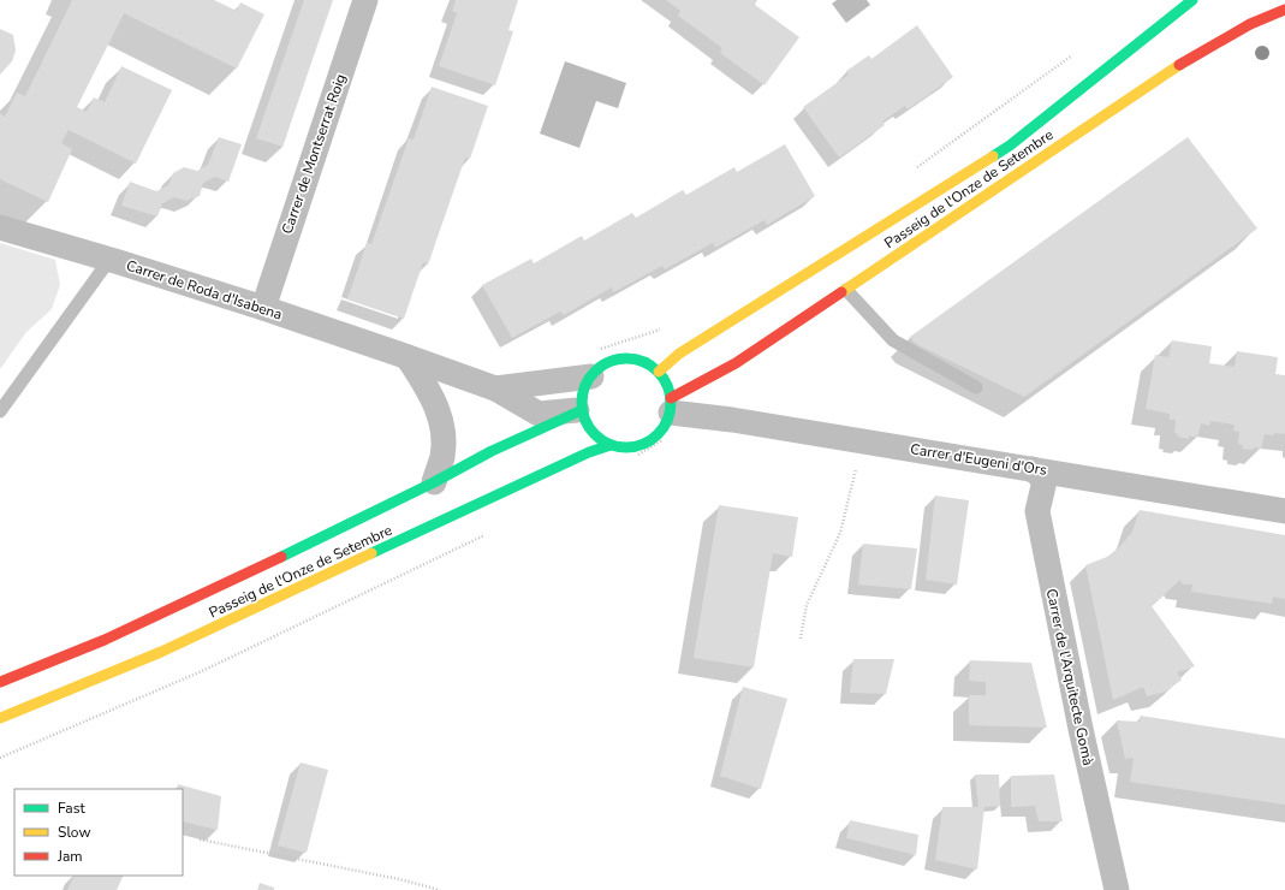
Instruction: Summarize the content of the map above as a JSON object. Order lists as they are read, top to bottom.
{
  "streets": {
    "street": [
      "Carrer de Montserrat Roig",
      "Passeig de l'Onze de Setembre",
      "Carrer de Roda d'Isabena",
      "Carrer d'Eugeni d'Ors",
      "Carrer de l'Arquitecte Gomà"
    ]
  },
  "crossings": [
    ["Carrer de Montserrat Roig", "Carrer de Roda d'Isabena"],
    ["Passeig de l'Onze de Setembre", "Carrer de Roda d'Isabena"],
    ["Passeig de l'Onze de Setembre", "Carrer d'Eugeni d'Ors"],
    ["Carrer de Roda d'Isabena", "Carrer d'Eugeni d'Ors"],
    ["Carrer d'Eugeni d'Ors", "Carrer de l'Arquitecte Gomà"]
  ],
  "legend": ["Fast", "Slow", "Jam"]
}
